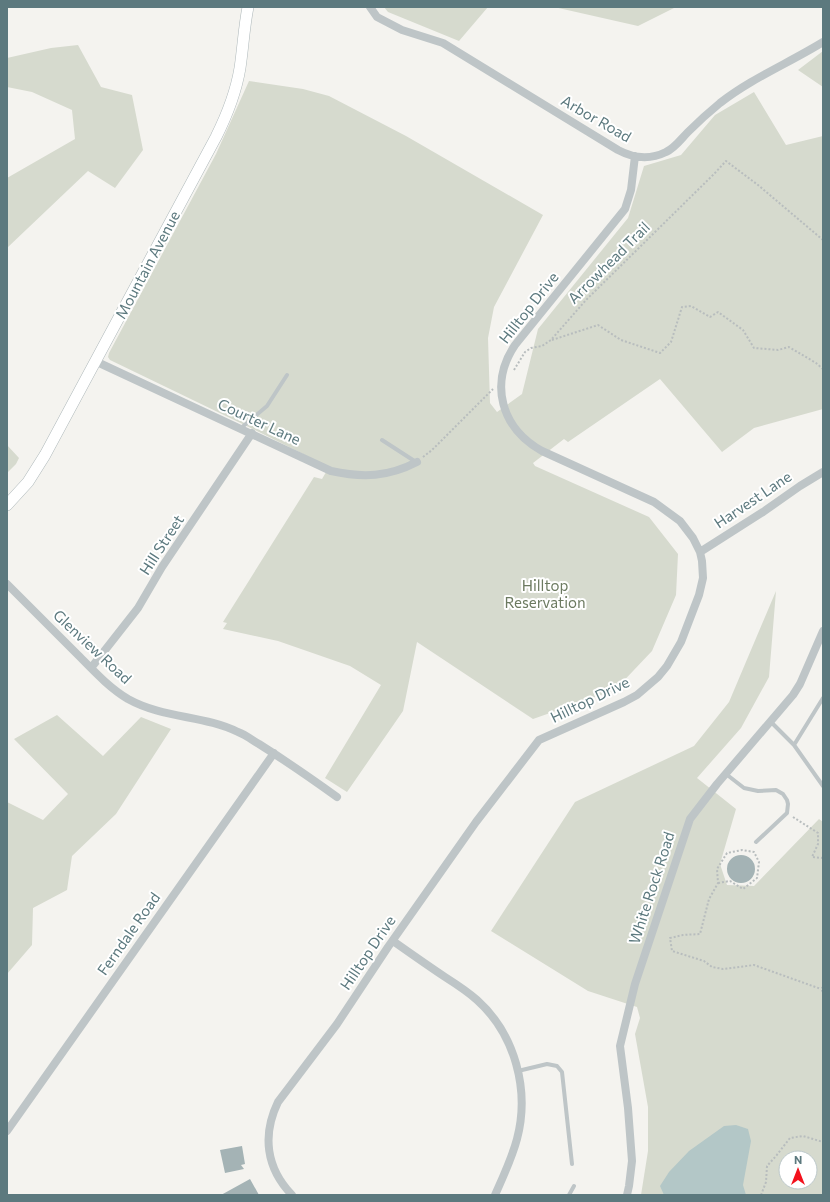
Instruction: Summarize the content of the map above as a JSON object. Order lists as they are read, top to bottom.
{
  "streets": {
    "street": [
      "Arbor Road",
      "Mountain Avenue",
      "Hilltop Drive",
      "Courter Lane",
      "Harvest Lane",
      "Hill Street",
      "Glenview Road",
      "White Rock Road",
      "Ferndale Road"
    ],
    "path": ["Arrowhead Trail"]
  },
  "crossings": [
    ["Arbor Road", "Hilltop Drive"],
    ["Mountain Avenue", "Courter Lane"],
    ["Hilltop Drive", "Harvest Lane"],
    ["Courter Lane", "Hill Street"],
    ["Hill Street", "Glenview Road"],
    ["Glenview Road", "Ferndale Road"]
  ],
  "parks": ["Hilltop Reservation"],
  "north": "top"
}
